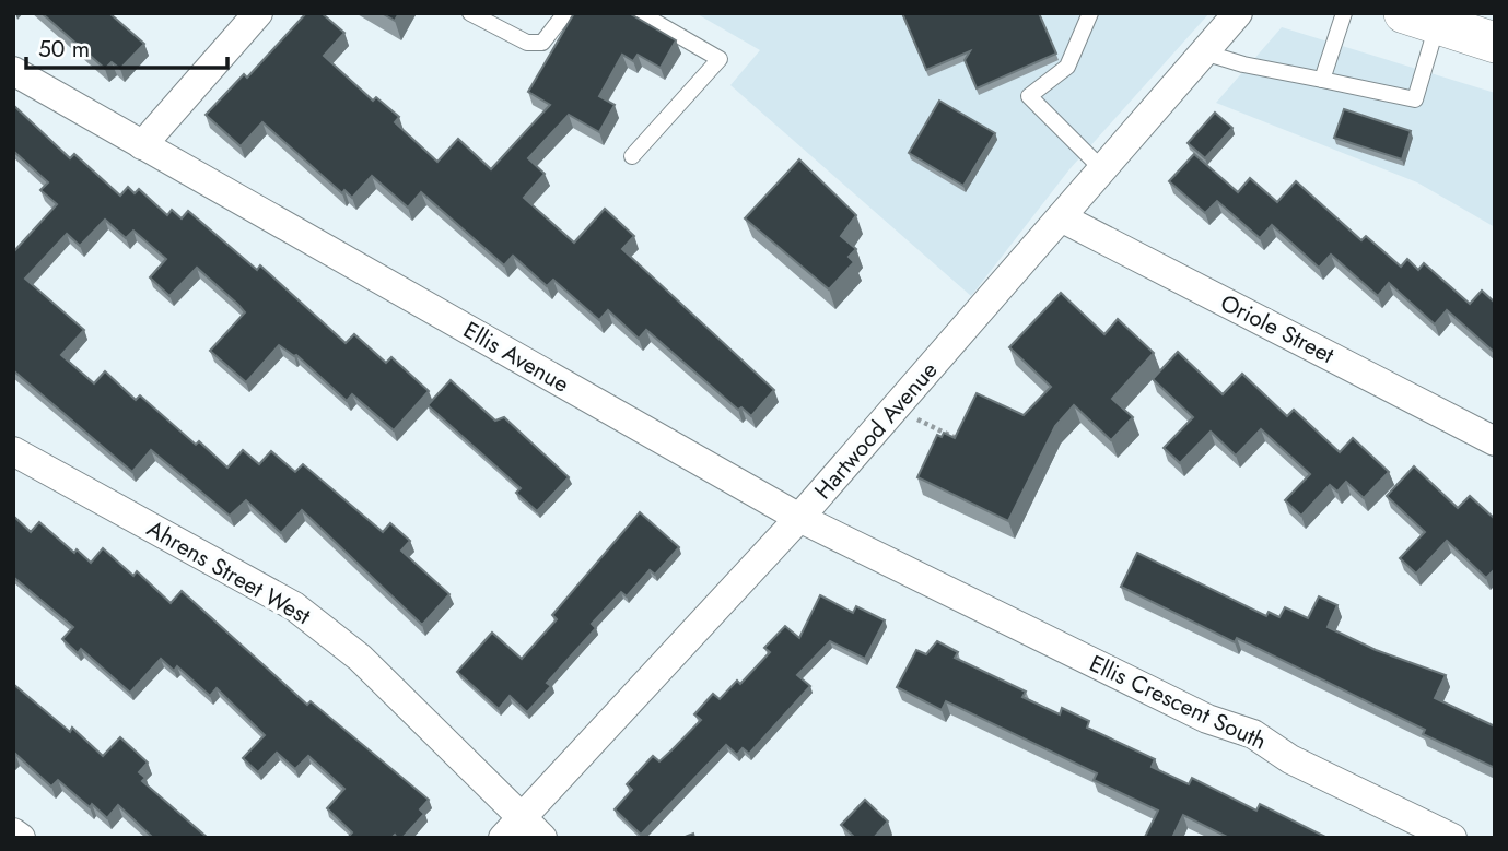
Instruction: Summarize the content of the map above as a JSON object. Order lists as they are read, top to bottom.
{
  "streets": {
    "street": [
      "Oriole Street",
      "Ellis Avenue",
      "Hartwood Avenue",
      "Ahrens Street West",
      "Ellis Crescent South"
    ]
  },
  "crossings": [
    ["Oriole Street", "Hartwood Avenue"],
    ["Ellis Avenue", "Hartwood Avenue"],
    ["Ellis Avenue", "Ellis Crescent South"],
    ["Hartwood Avenue", "Ahrens Street West"]
  ],
  "scale_bar": "50 m"
}
